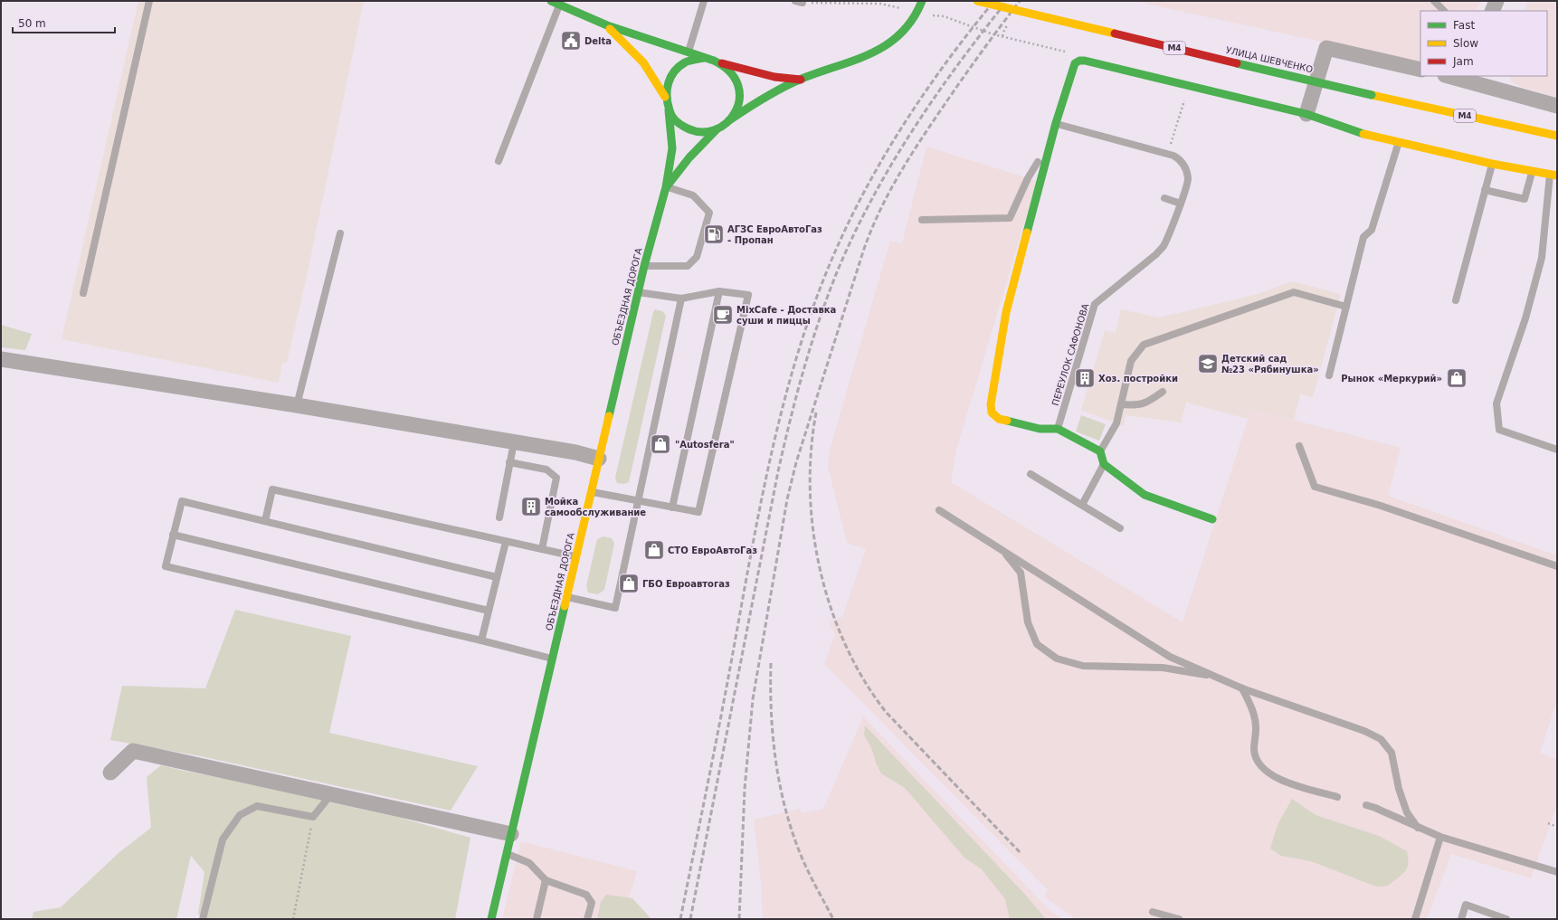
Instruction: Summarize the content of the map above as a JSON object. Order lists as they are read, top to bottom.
{
  "streets": {
    "main road": ["M4", "УЛИЦА ШЕВЧЕНКО", "ОБЪЕЗДНАЯ ДОРОГА"],
    "lane": ["ПЕРЕУЛОК САФОНОВА"]
  },
  "places": {
    "public building": ["Delta"],
    "fuel station": ["АГЗС ЕвроАвтоГаз - Пропан"],
    "cafe": ["MixCafe - Доставка суши и пиццы"],
    "school or university": ["Детский сад №23 «Рябинушка»"],
    "building": ["Хоз. постройки", "Мойка самообслуживание"],
    "shop": [
      "Рынок «Меркурий»",
      "\"Autosfera\"",
      "СТО ЕвроАвтоГаз",
      "ГБО Евроавтогаз"
    ]
  },
  "legend": ["Fast", "Slow", "Jam"],
  "scale_bar": "50 m"
}
